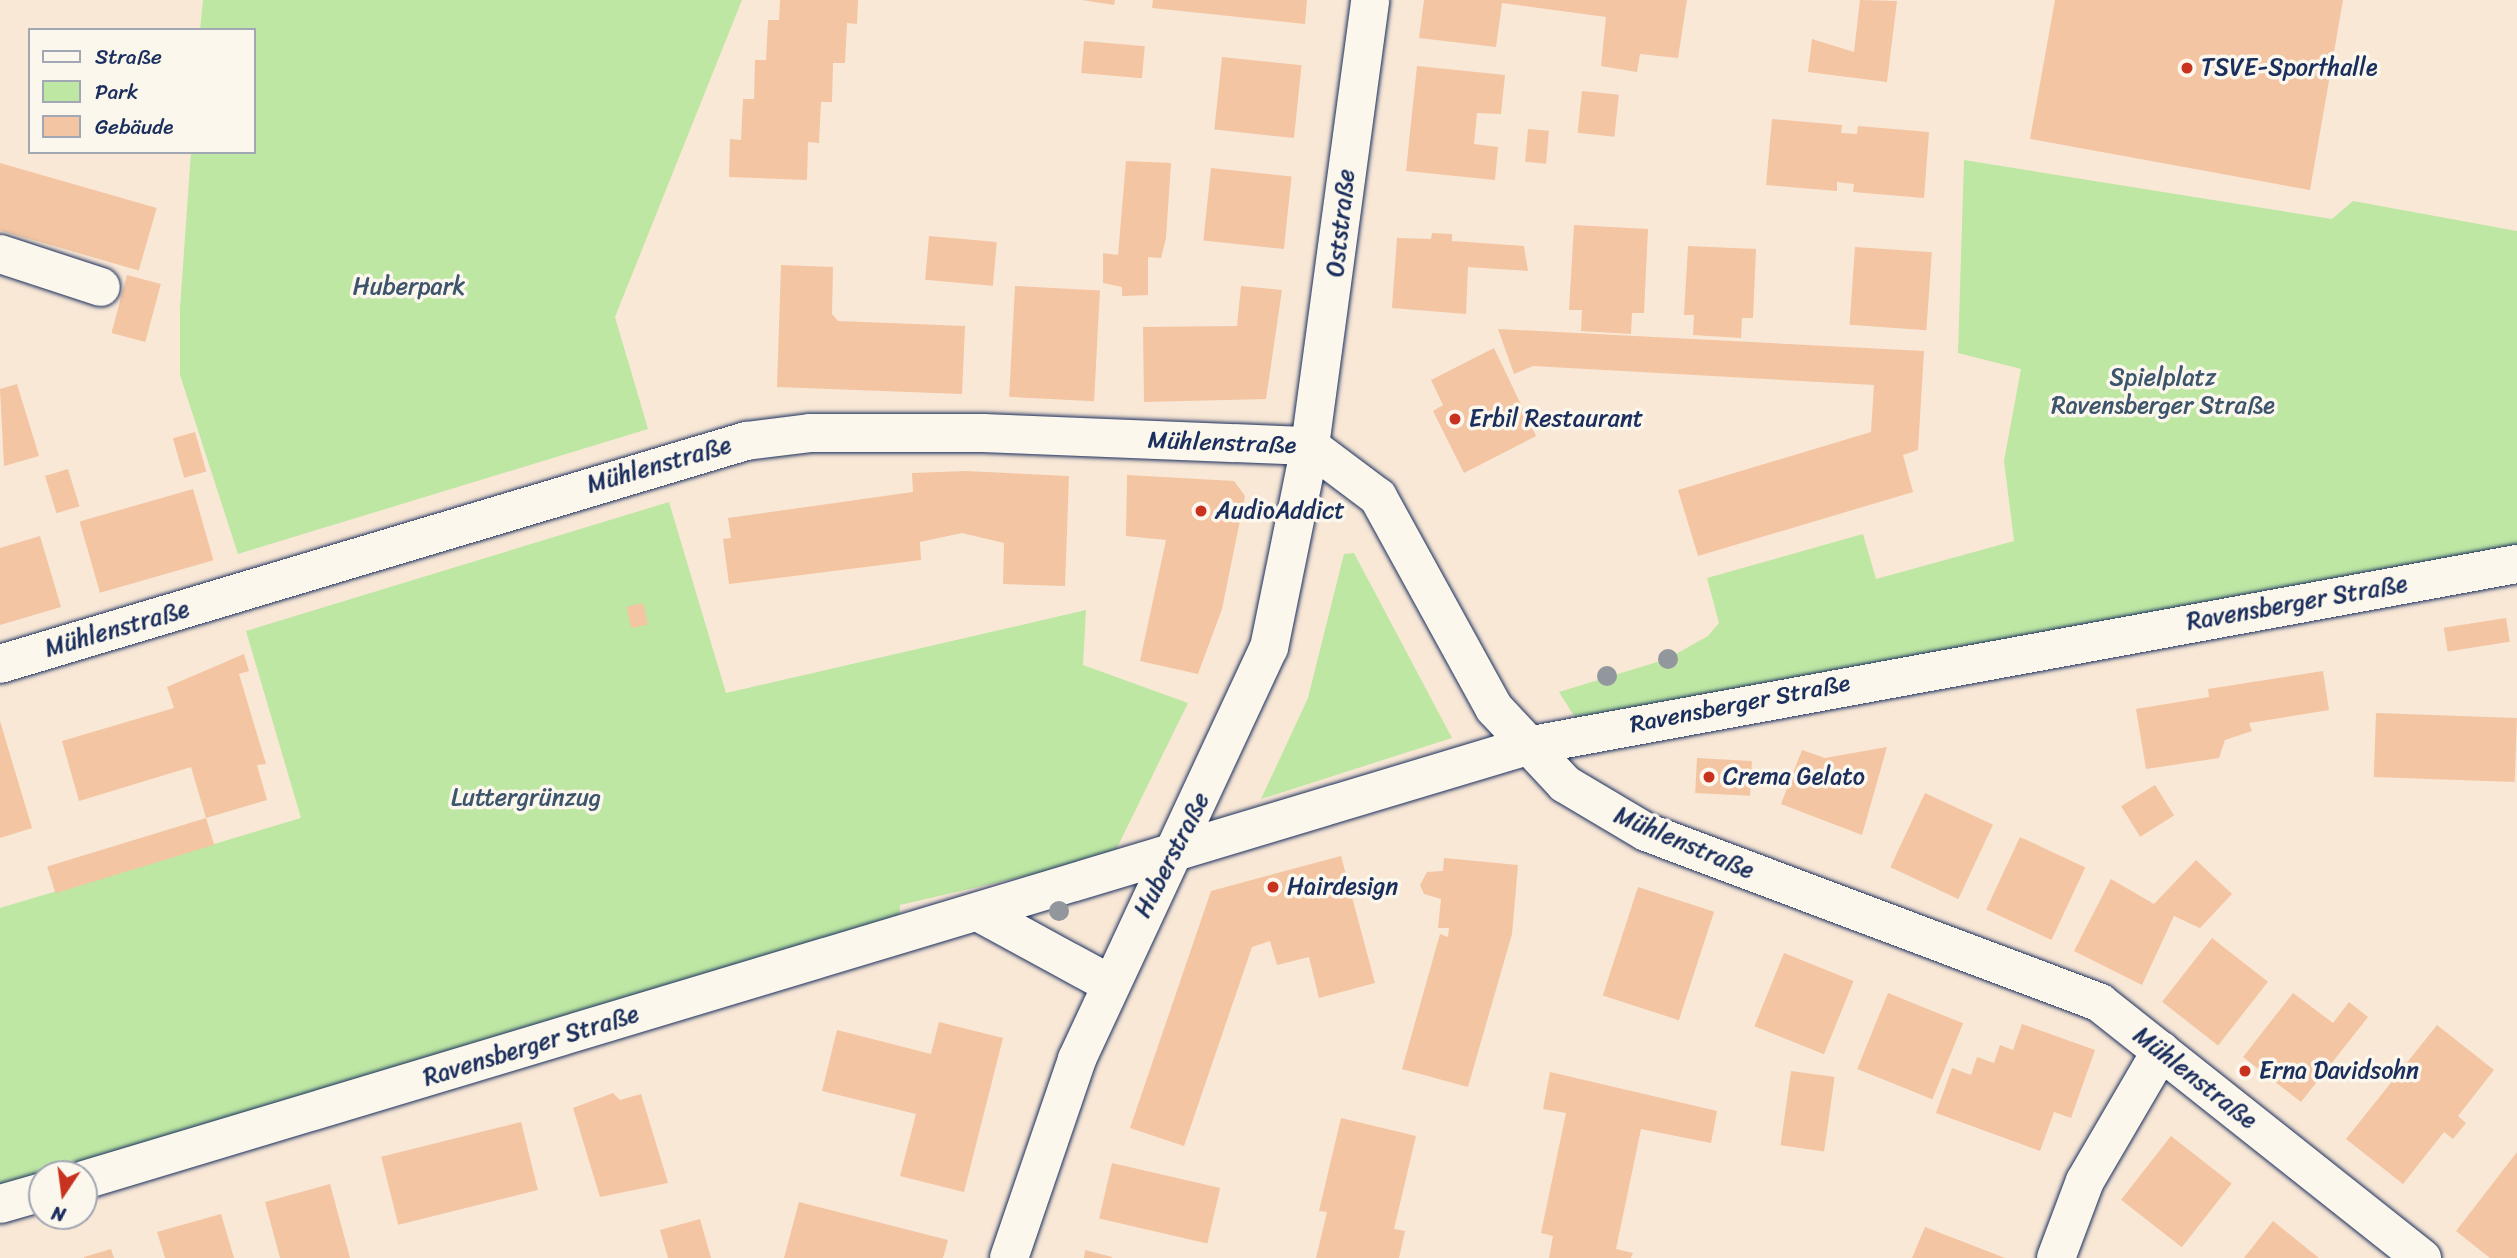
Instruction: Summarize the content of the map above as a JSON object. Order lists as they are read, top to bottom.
{
  "streets": {
    "street": [
      "Oststraße",
      "Mühlenstraße",
      "Ravensberger Straße",
      "Huberstraße"
    ]
  },
  "crossings": [
    ["Oststraße", "Mühlenstraße"],
    ["Oststraße", "Huberstraße"],
    ["Mühlenstraße", "Ravensberger Straße"],
    ["Mühlenstraße", "Huberstraße"],
    ["Ravensberger Straße", "Huberstraße"]
  ],
  "parks": ["Huberpark", "Spielplatz Ravensberger Straße", "Luttergrünzug"],
  "places": [
    "TSVE-Sporthalle",
    "Erbil Restaurant",
    "AudioAddict",
    "Crema Gelato",
    "Hairdesign",
    "Erna Davidsohn"
  ],
  "legend": ["Straße", "Park", "Gebäude"],
  "north": "bottom"
}
